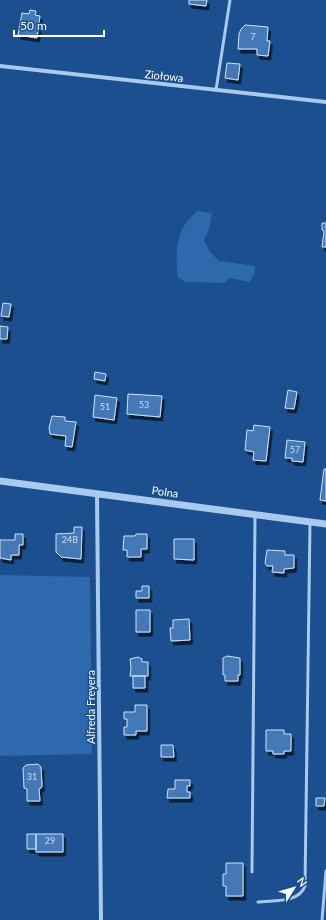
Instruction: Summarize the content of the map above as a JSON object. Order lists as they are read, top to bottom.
{
  "streets": {
    "street": ["Ziołowa", "Polna", "Alfreda Freyera"]
  },
  "crossings": [
    ["Polna", "Alfreda Freyera"]
  ],
  "house_numbers": [
    "7",
    "53",
    "51",
    "57",
    "24B",
    "31",
    "29"
  ],
  "scale_bar": "50 m",
  "north": "top right"
}
